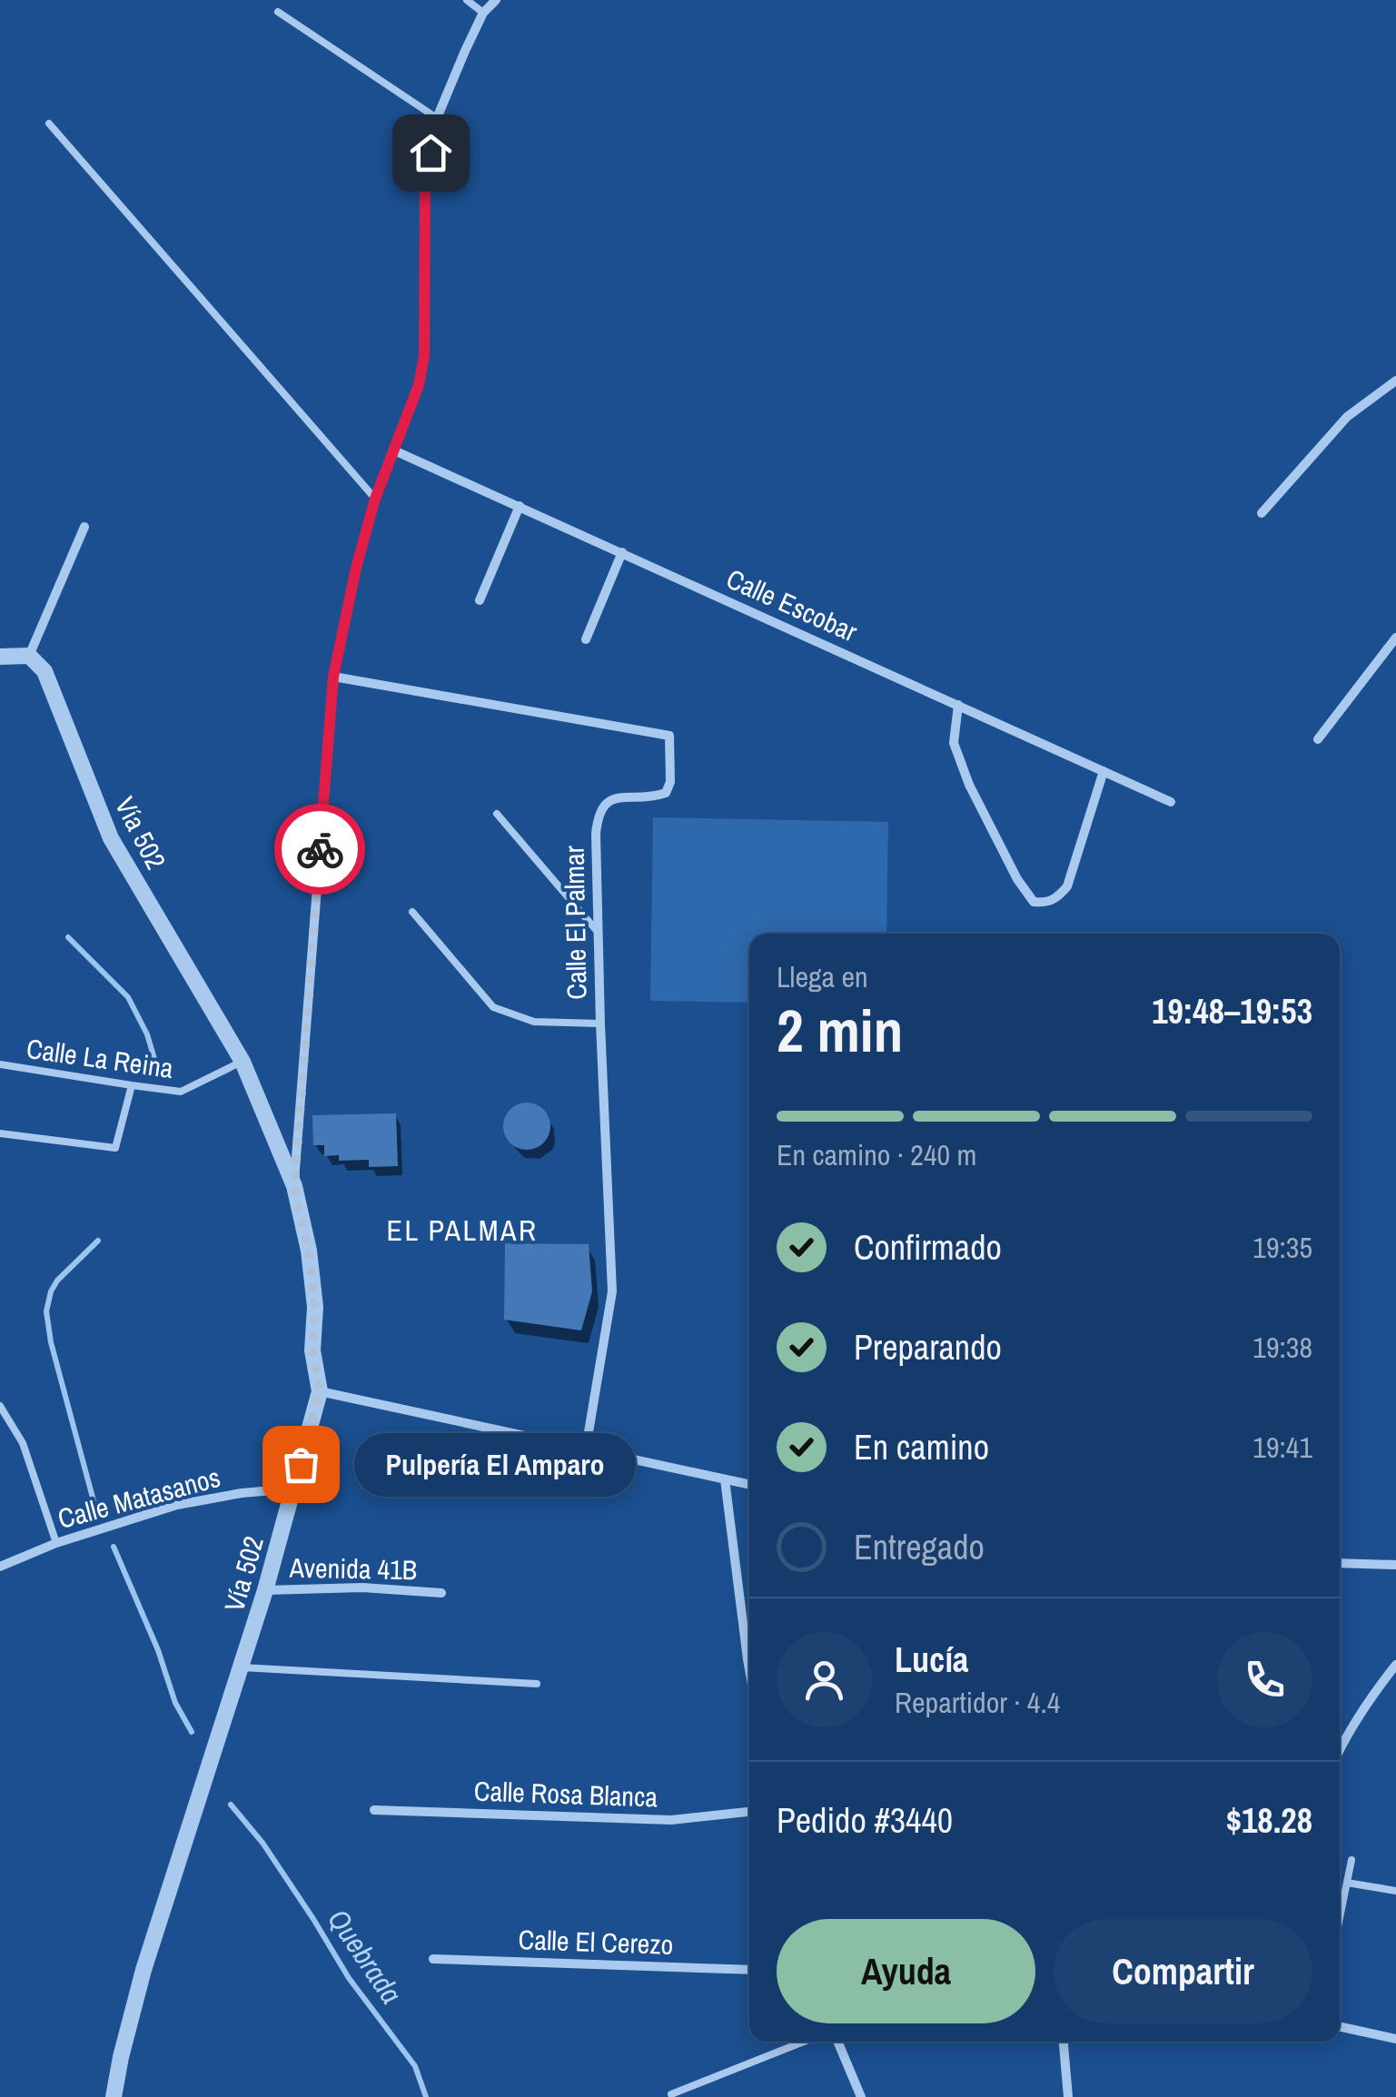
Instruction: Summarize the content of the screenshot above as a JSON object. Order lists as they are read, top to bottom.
{
  "streets": {
    "street": [
      "Calle Escobar",
      "Vía 502",
      "Calle El Palmar",
      "Calle Matasanos",
      "Avenida 41B",
      "Calle Rosa Blanca",
      "Calle El Cerezo"
    ],
    "lane": ["Calle La Reina"]
  },
  "crossings": [
    ["Vía 502", "Calle La Reina"],
    ["Vía 502", "Calle Matasanos"],
    ["Vía 502", "Avenida 41B"]
  ],
  "districts": ["EL PALMAR"],
  "water": ["Quebrada"],
  "places": ["Pulpería El Amparo"],
  "page": {
    "heading": ["2 min", "Llega en", "19:48–19:53"],
    "panel": [
      "Lucía",
      "Repartidor · 4.4",
      "Pedido #3440",
      "$18.28"
    ],
    "bar": "En camino · 240 m",
    "list": [
      ["Confirmado", "19:35"],
      ["Preparando", "19:38"],
      ["En camino", "19:41"],
      "Entregado"
    ],
    "bubble": "Pulpería El Amparo",
    "buttons": ["Ayuda", "Compartir"]
  }
}
